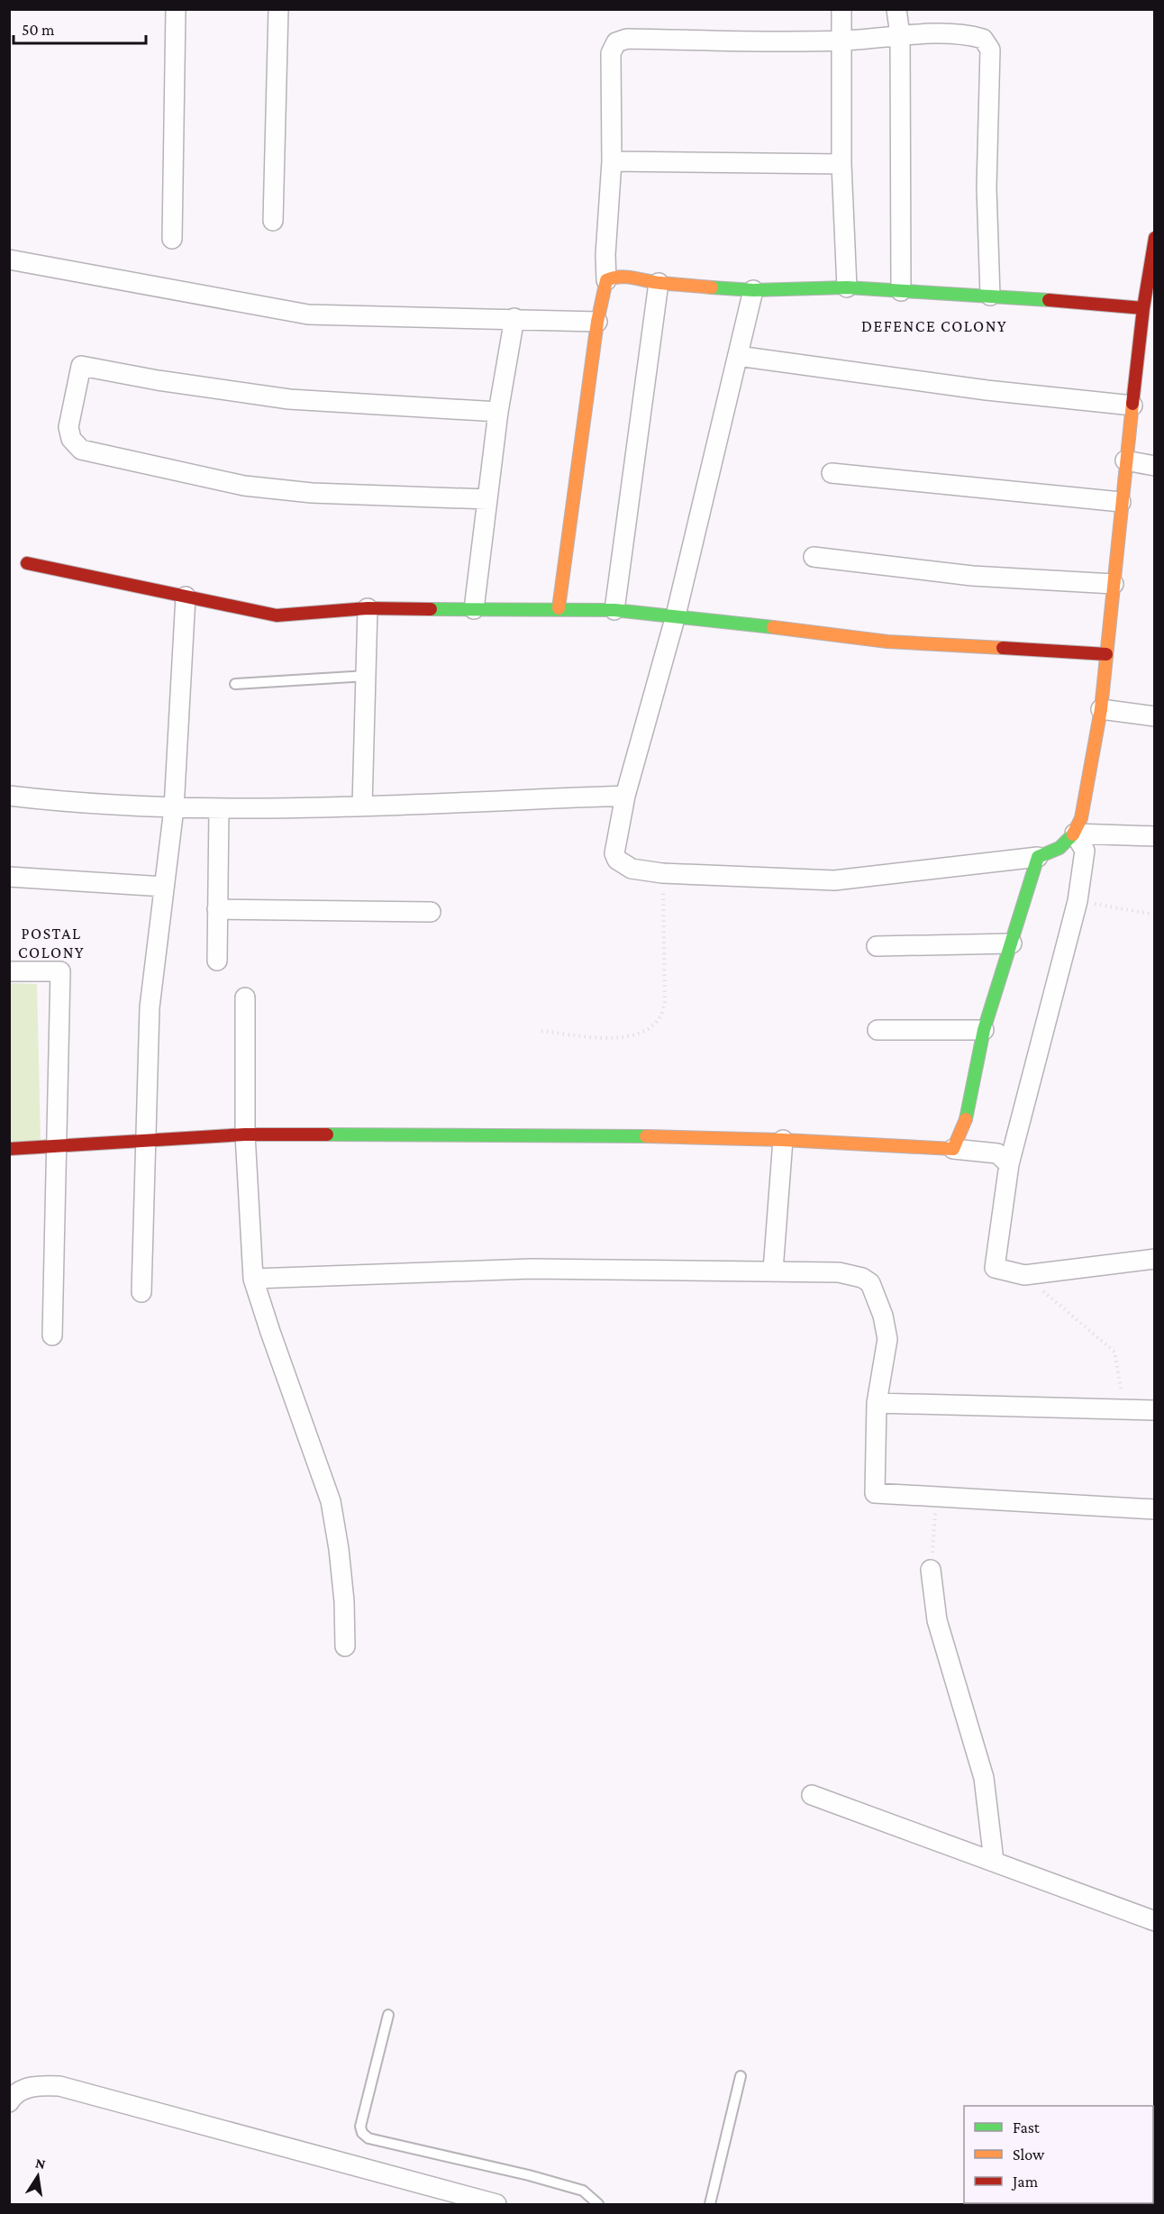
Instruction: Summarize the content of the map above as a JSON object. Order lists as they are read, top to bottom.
{
  "districts": ["DEFENCE COLONY", "POSTAL COLONY"],
  "legend": ["Fast", "Slow", "Jam"],
  "scale_bar": "50 m",
  "north": "top"
}
